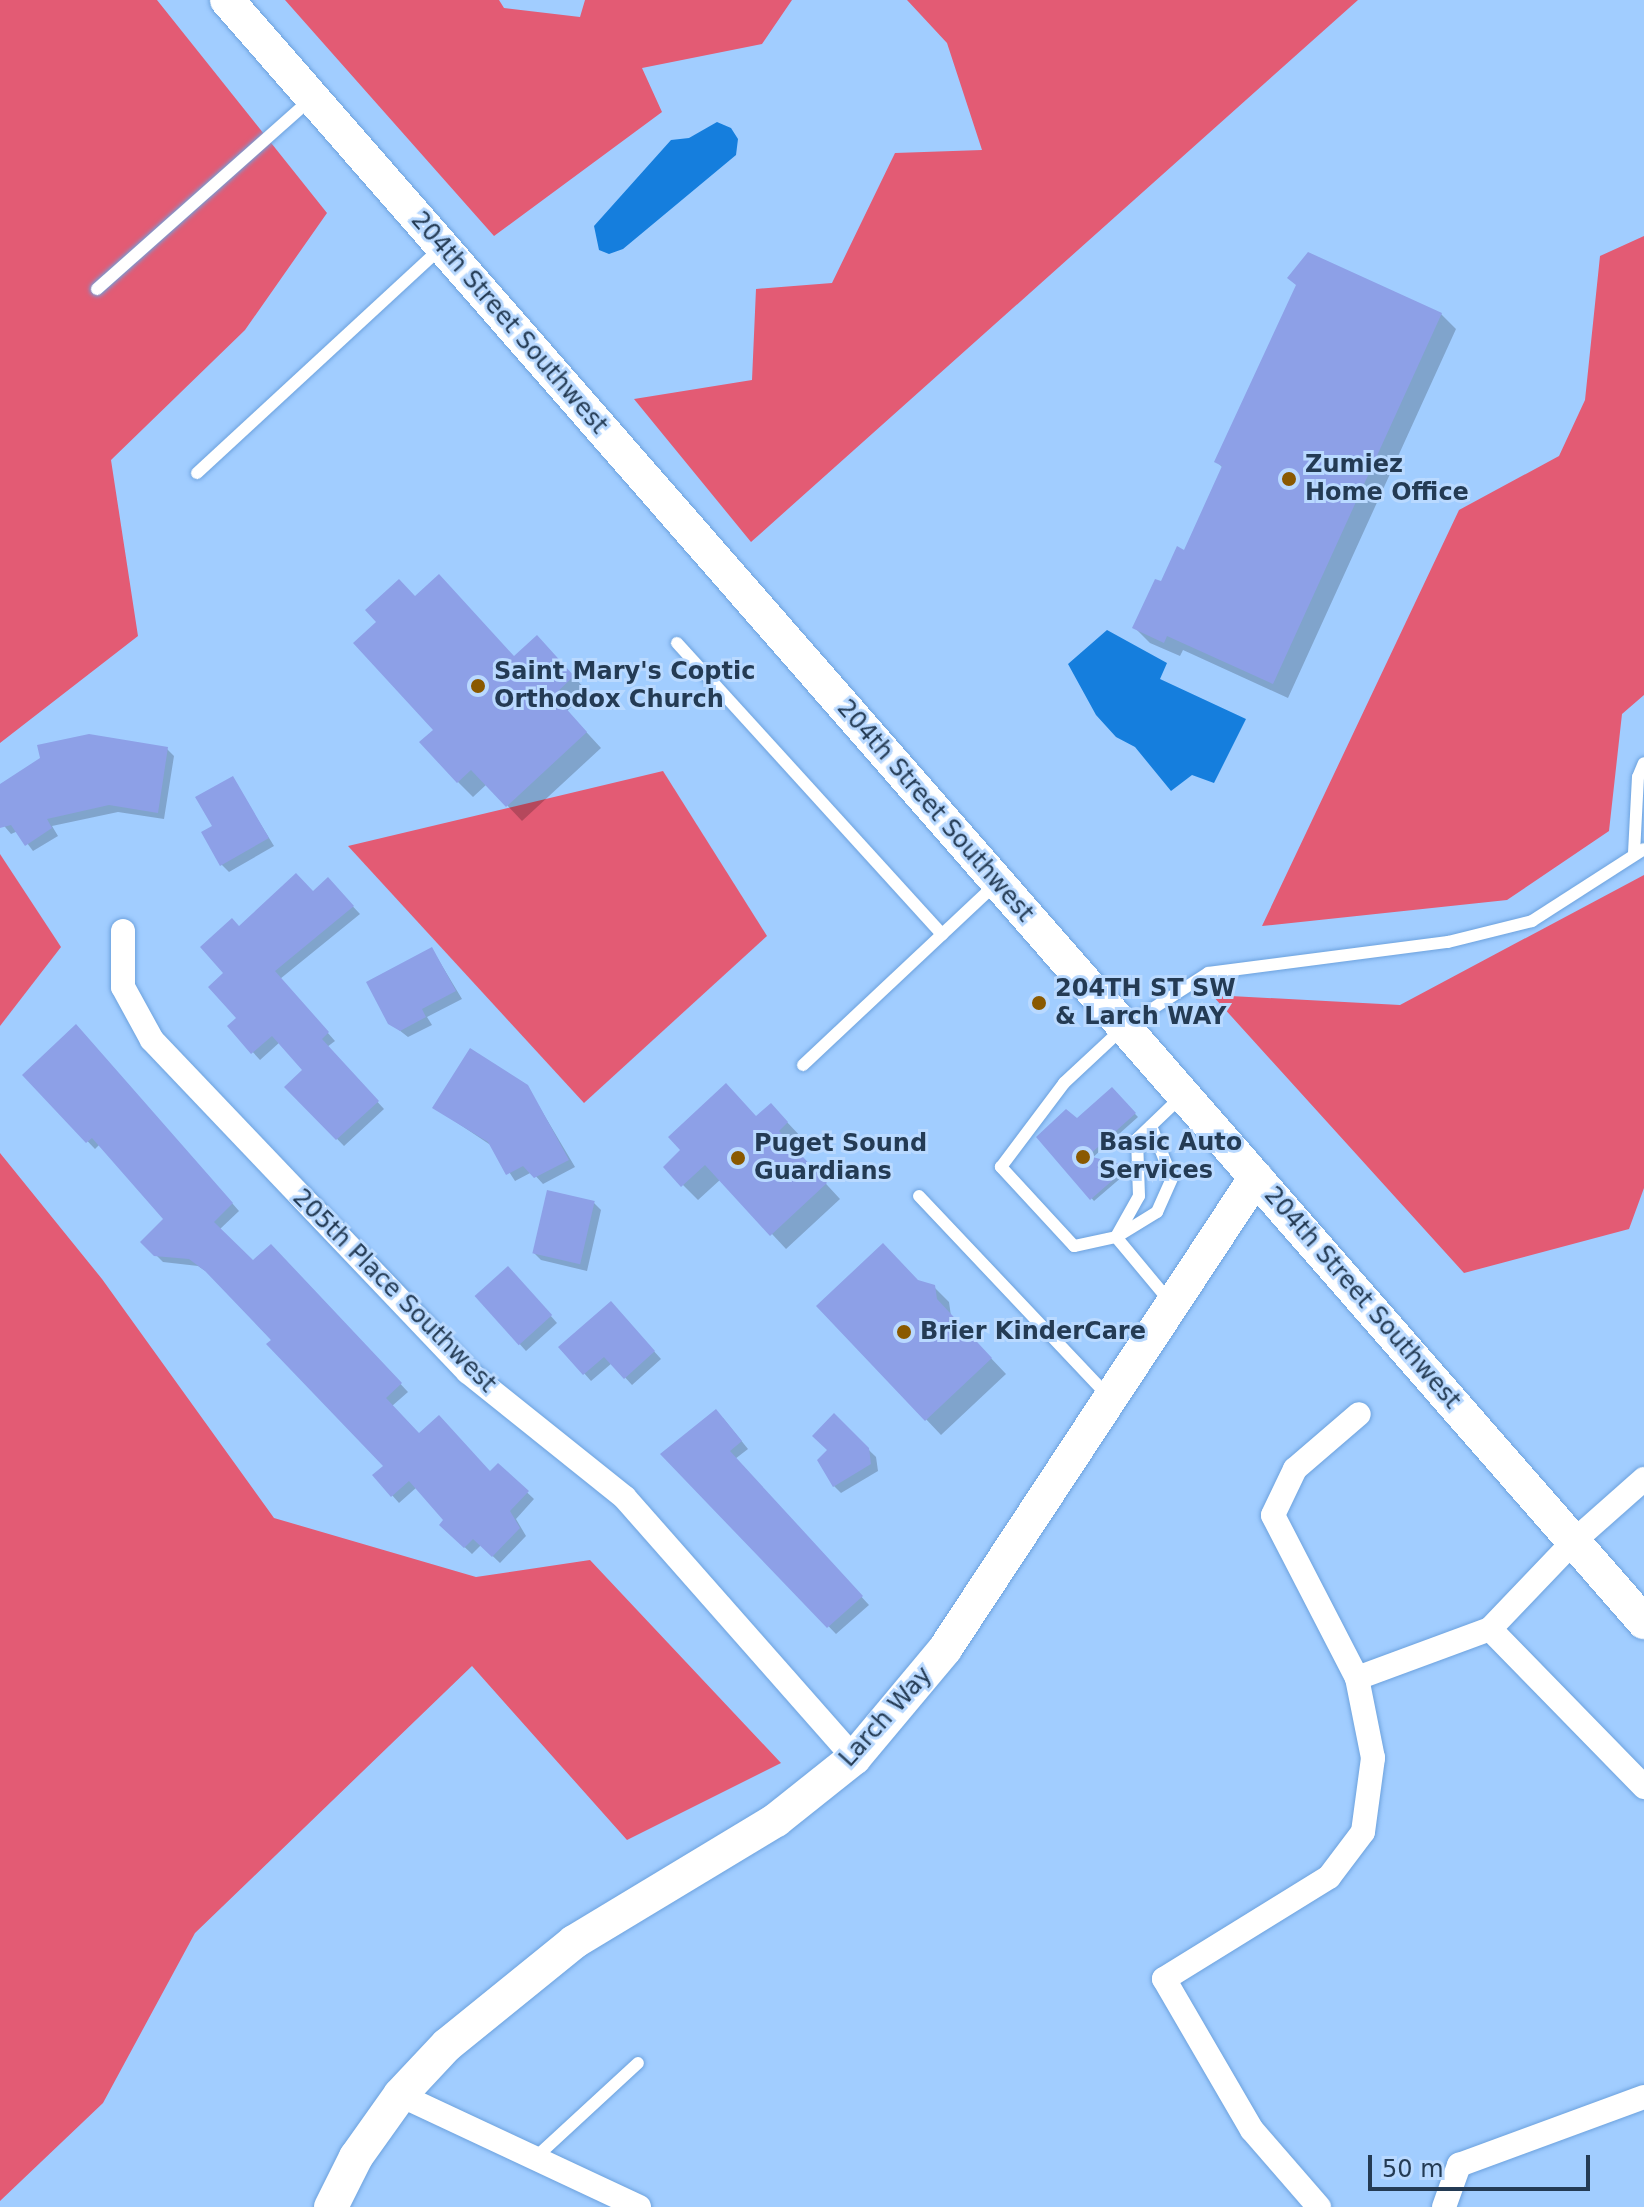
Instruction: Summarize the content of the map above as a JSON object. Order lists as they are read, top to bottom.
{
  "streets": {
    "street": ["204th Street Southwest", "205th Place Southwest", "Larch Way"]
  },
  "crossings": [
    ["204th Street Southwest", "Larch Way"],
    ["205th Place Southwest", "Larch Way"]
  ],
  "places": [
    "Zumiez Home Office",
    "Saint Mary's Coptic Orthodox Church",
    "204TH ST SW & Larch WAY",
    "Basic Auto Services",
    "Puget Sound Guardians",
    "Brier KinderCare"
  ],
  "scale_bar": "50 m"
}
